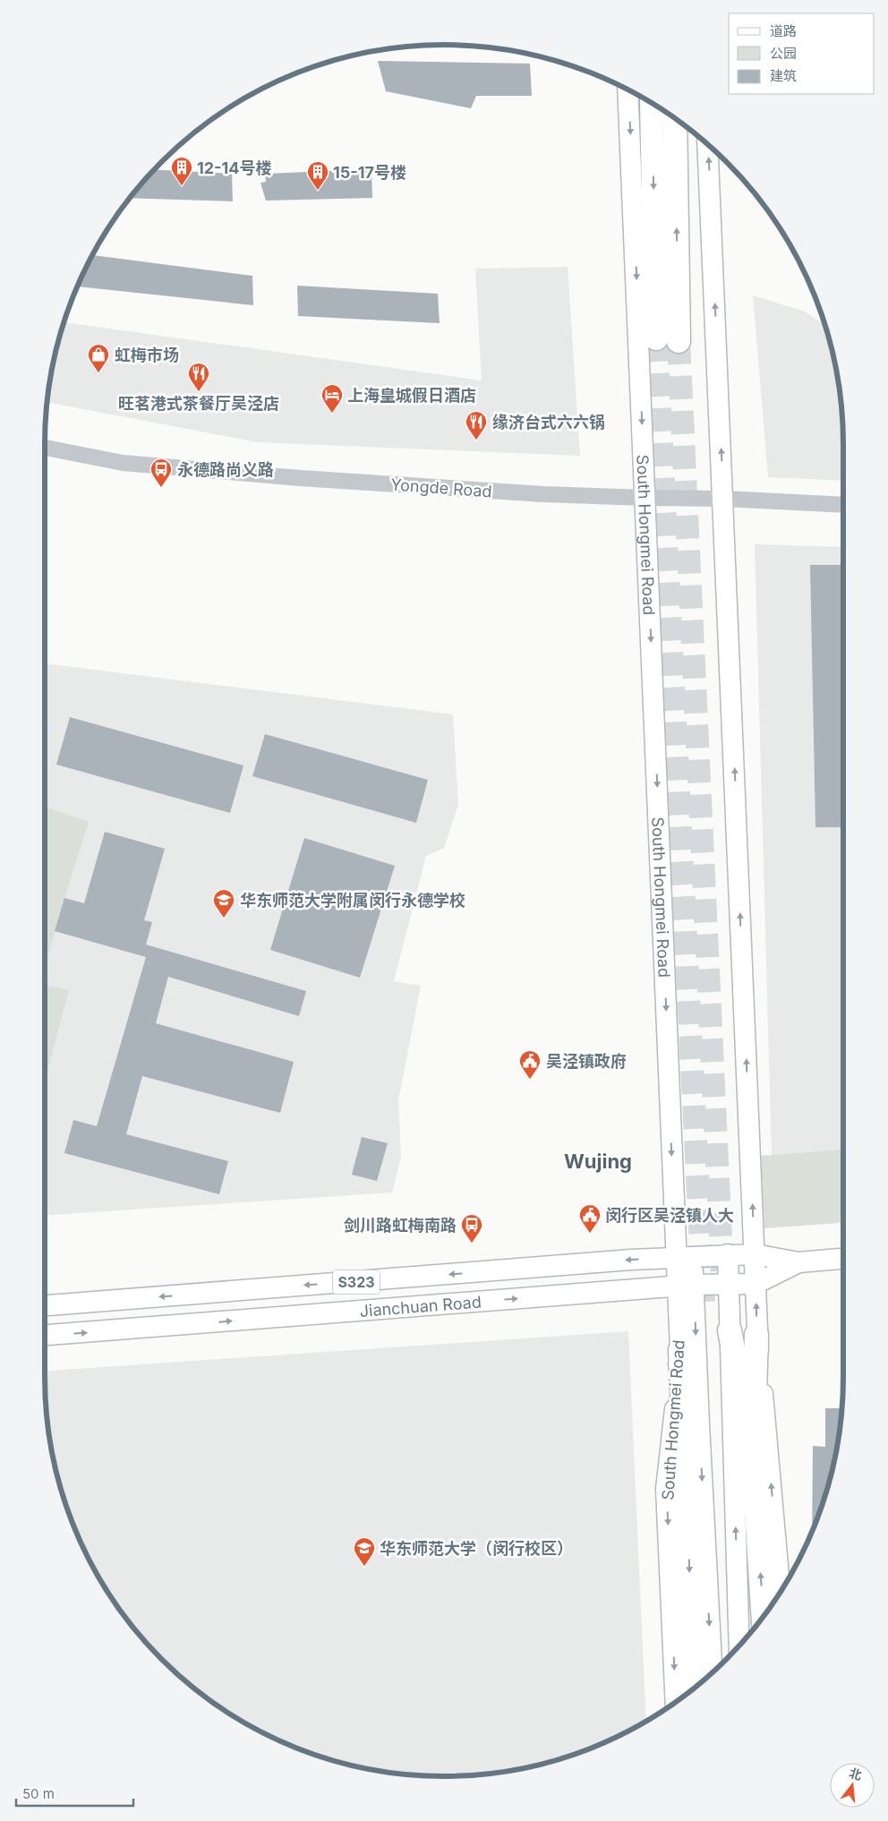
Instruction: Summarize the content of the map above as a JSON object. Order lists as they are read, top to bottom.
{
  "streets": {
    "main road": ["South Hongmei Road", "S323", "Jianchuan Road"],
    "street": ["Yongde Road"]
  },
  "crossings": [
    ["Yongde Road", "South Hongmei Road"],
    ["South Hongmei Road", "Jianchuan Road"]
  ],
  "districts": ["Wujing"],
  "places": {
    "building": ["12-14号楼", "15-17号楼"],
    "shop": ["虹梅市场"],
    "restaurant": ["旺茗港式茶餐厅吴泾店", "缘济台式六六锅"],
    "hotel": ["上海皇城假日酒店"],
    "bus stop": ["永德路尚义路", "剑川路虹梅南路"],
    "school or university": ["华东师范大学附属闵行永德学校", "华东师范大学（闵行校区）"],
    "public building": ["吴泾镇政府", "闵行区吴泾镇人大"]
  },
  "legend": ["道路", "公园", "建筑"],
  "scale_bar": "50 m",
  "north": "top"
}
